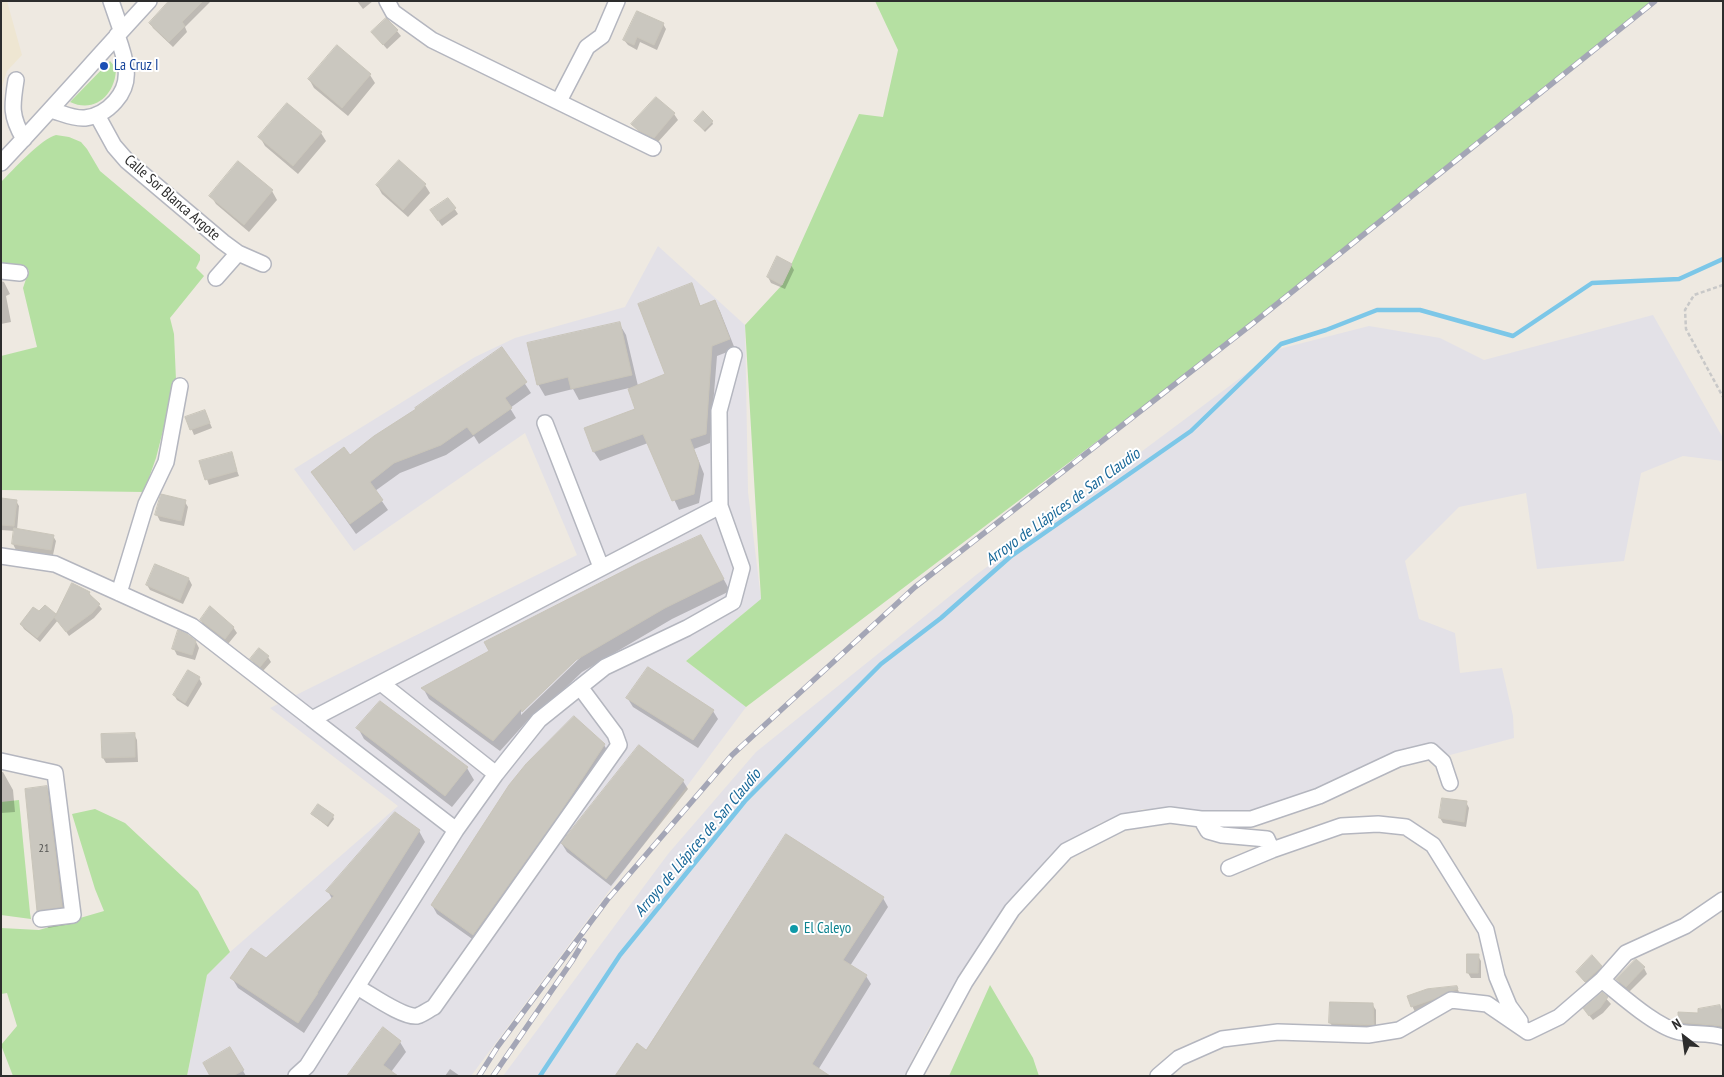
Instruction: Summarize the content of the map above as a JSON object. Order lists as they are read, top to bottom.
{
  "streets": {
    "street": ["Calle Sor Blanca Argote"]
  },
  "water": ["Arroyo de Llápices de San Claudio"],
  "places": ["La Cruz I", "El Caleyo"],
  "house_numbers": ["21"],
  "north": "top left"
}
